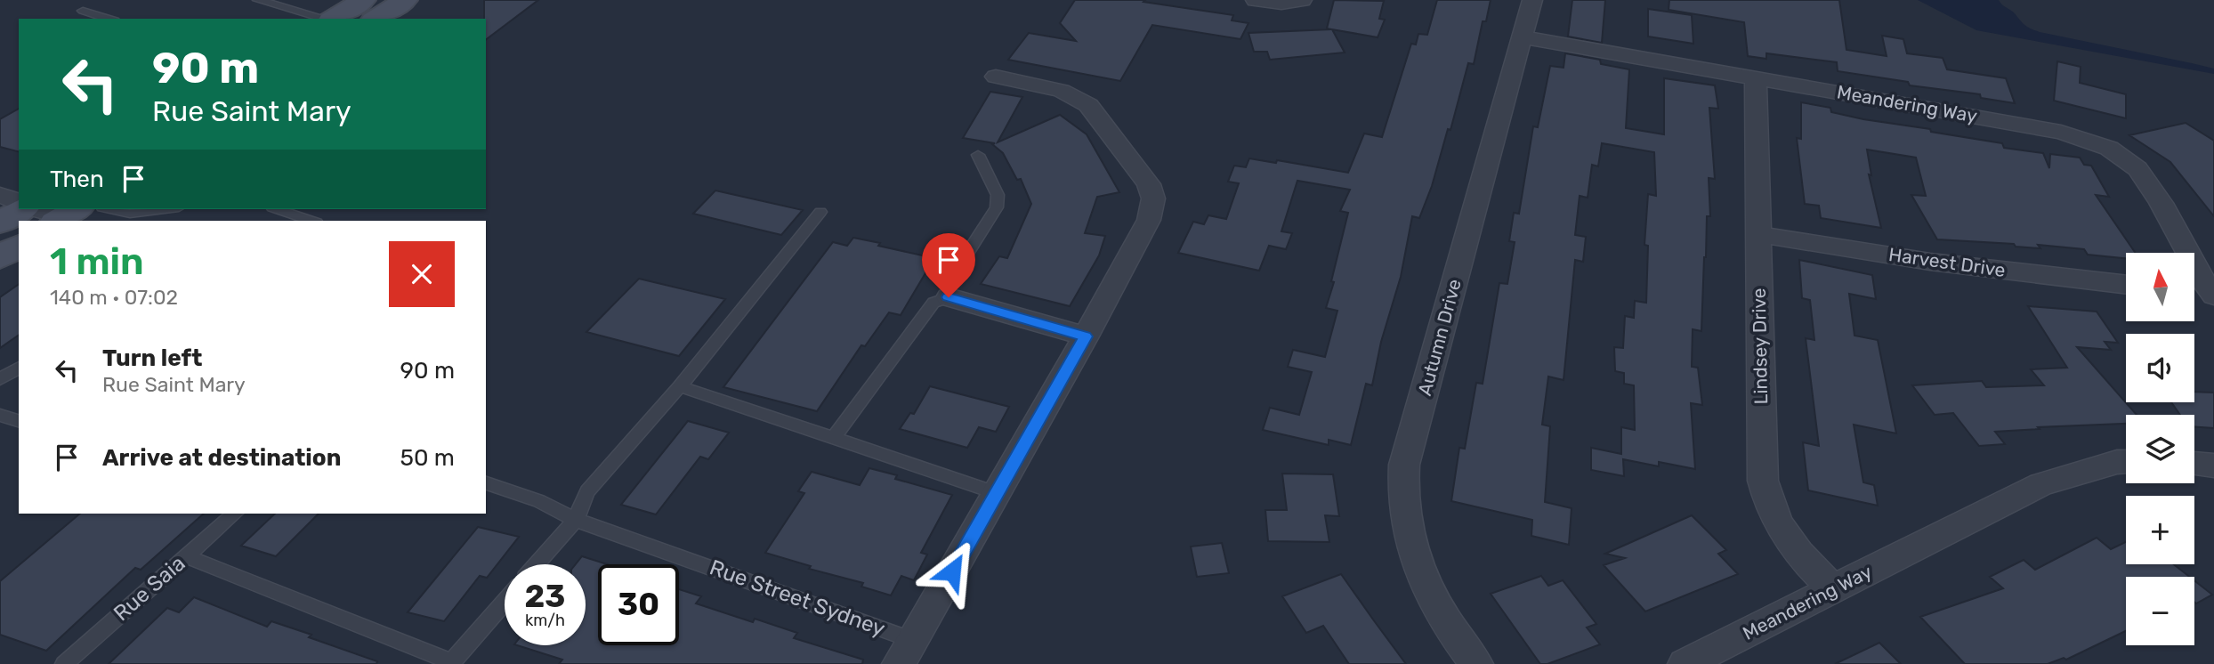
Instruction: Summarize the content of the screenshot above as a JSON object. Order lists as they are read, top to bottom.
{
  "streets": {
    "street": [
      "Meandering Way",
      "Harvest Drive",
      "Autumn Drive",
      "Lindsey Drive"
    ],
    "lane": ["Rue Saia", "Rue Street Sydney"]
  },
  "crossings": [
    ["Meandering Way", "Autumn Drive"],
    ["Meandering Way", "Lindsey Drive"],
    ["Harvest Drive", "Lindsey Drive"]
  ],
  "north": "top",
  "page": {
    "turn": ["90 m", "Rue Saint Mary"],
    "then": "Then",
    "heading": ["1 min", "140 m · 07:02"],
    "map_buttons": ["+", "−"],
    "list": [
      {
        "name": "Turn left",
        "note": "Rue Saint Mary",
        "value": "90 m"
      },
      {
        "name": "Arrive at destination",
        "value": "50 m"
      }
    ],
    "speed": "23 km/h",
    "limit": "30"
  }
}
